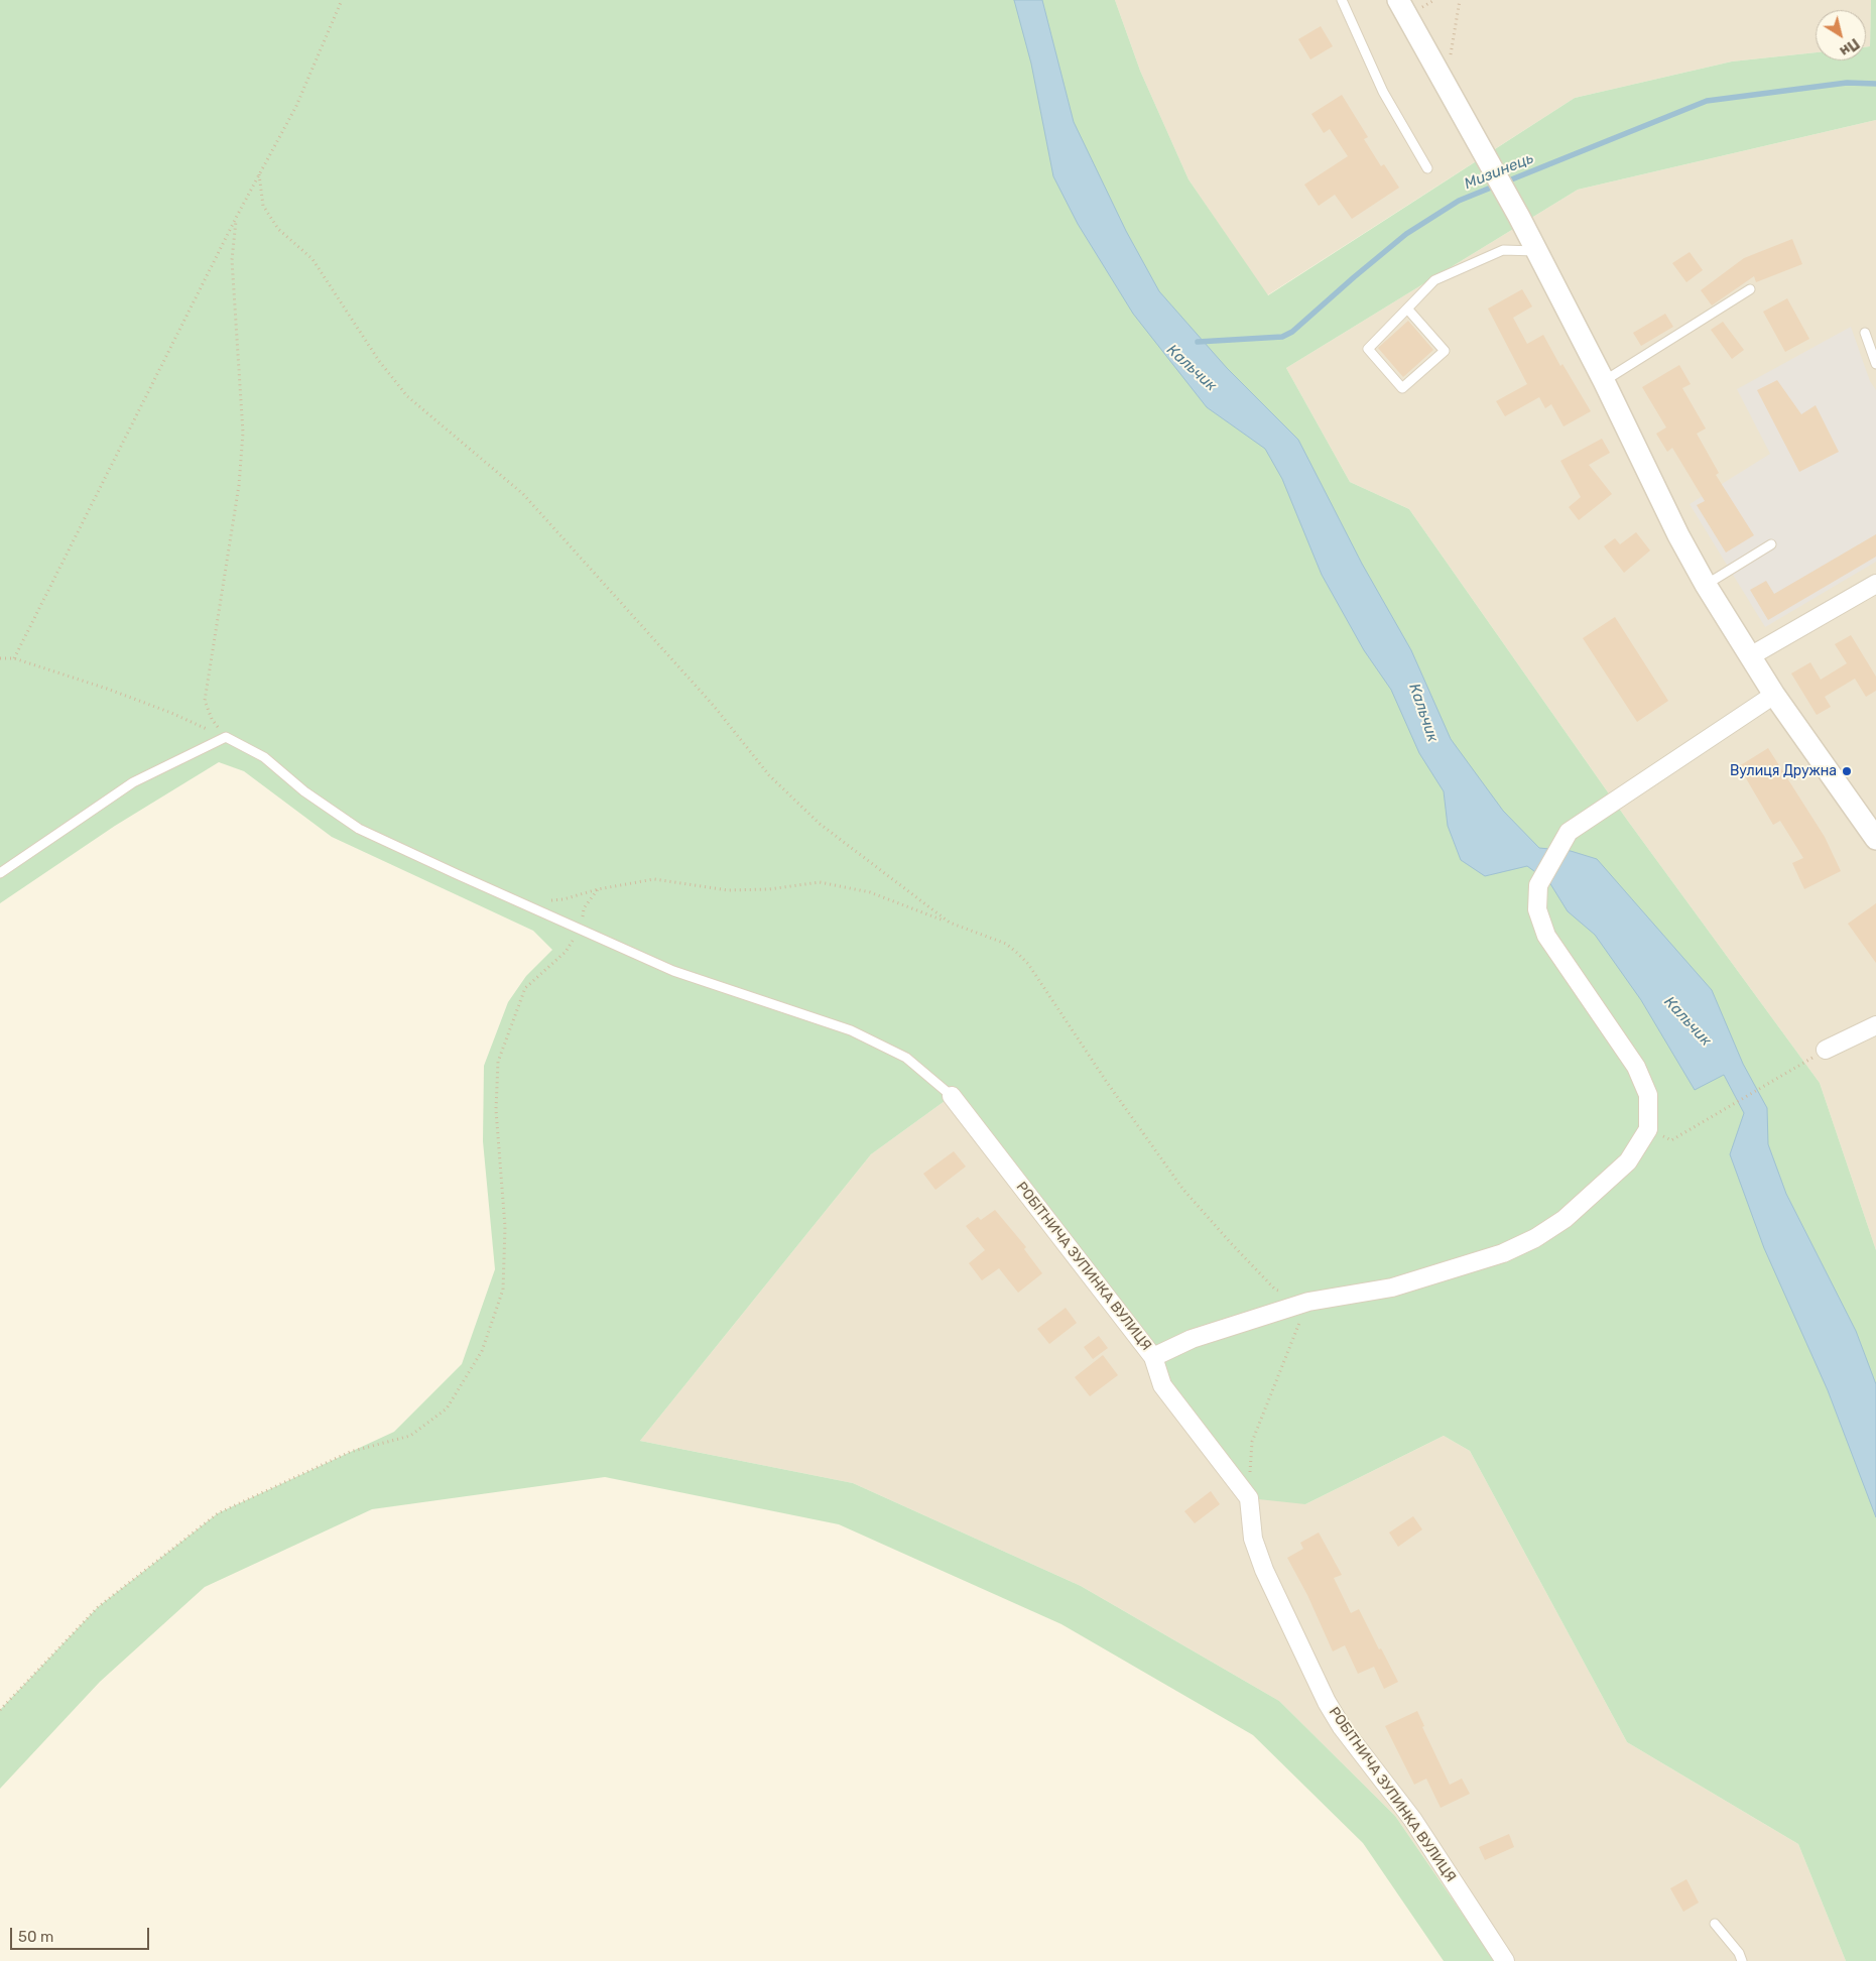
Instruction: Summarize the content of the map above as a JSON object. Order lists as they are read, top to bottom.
{
  "streets": {
    "street": ["РОБІТНИЧА ЗУПИНКА ВУЛИЦЯ"]
  },
  "water": ["Мизинець", "Кальчик"],
  "places": ["Вулиця Дружна"],
  "scale_bar": "50 m",
  "north": "bottom right"
}
